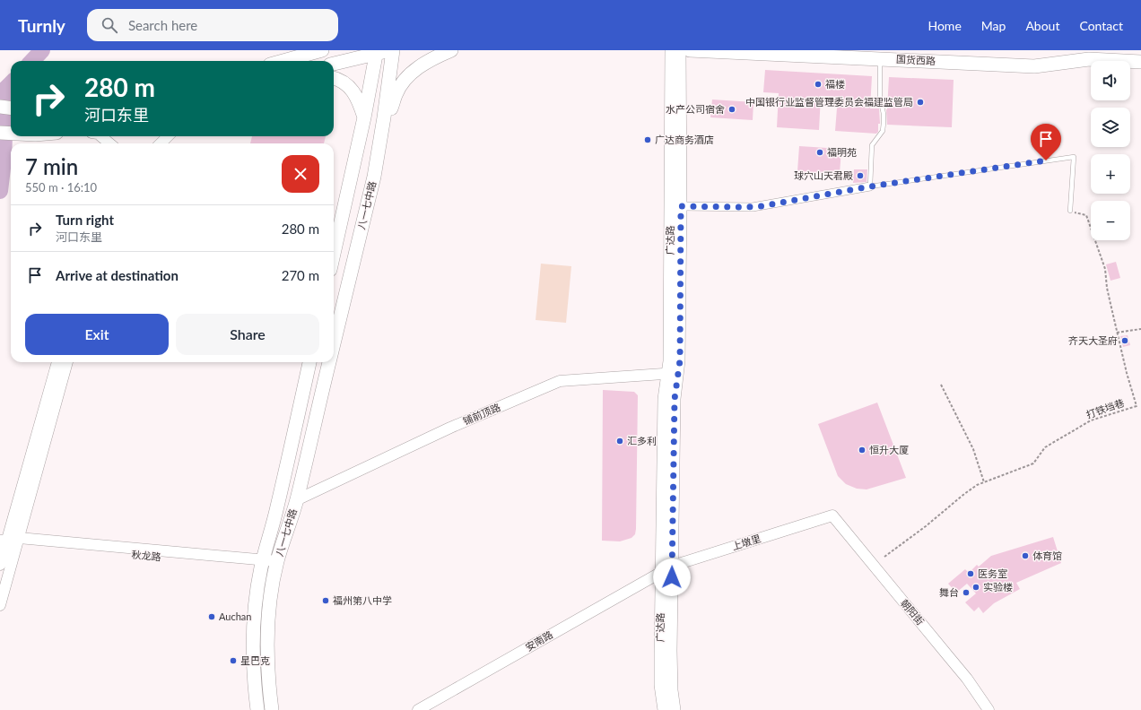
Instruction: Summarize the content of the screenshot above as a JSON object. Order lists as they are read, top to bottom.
{
  "streets": {
    "main road": ["国货西路", "八一七中路", "广达路"],
    "street": [
      "铺前顶路",
      "上墩里",
      "秋龙路",
      "朝阳街",
      "安南路"
    ],
    "path": ["打铁垱巷"]
  },
  "crossings": [
    ["八一七中路", "铺前顶路"],
    ["八一七中路", "秋龙路"],
    ["广达路", "铺前顶路"],
    ["广达路", "上墩里"],
    ["广达路", "安南路"],
    ["上墩里", "朝阳街"],
    ["上墩里", "安南路"]
  ],
  "places": [
    "福楼",
    "中国银行业监督管理委员会福建监管局",
    "水产公司宿舍",
    "广达商务酒店",
    "福明苑",
    "球穴山天君殿",
    "齐天大圣府",
    "汇多利",
    "恒升大厦",
    "体育馆",
    "医务室",
    "实验楼",
    "舞台",
    "福州第八中学",
    "Auchan",
    "星巴克"
  ],
  "page": {
    "header": "Turnly",
    "search": "Search here",
    "nav": [
      "Home",
      "Map",
      "About",
      "Contact"
    ],
    "map_buttons": ["+", "−"],
    "turn": ["280 m", "河口东里"],
    "heading": ["7 min", "550 m · 16:10"],
    "list": [
      {
        "name": "Turn right",
        "note": "河口东里",
        "value": "280 m"
      },
      {
        "name": "Arrive at destination",
        "value": "270 m"
      }
    ],
    "buttons": ["Exit", "Share"]
  }
}
